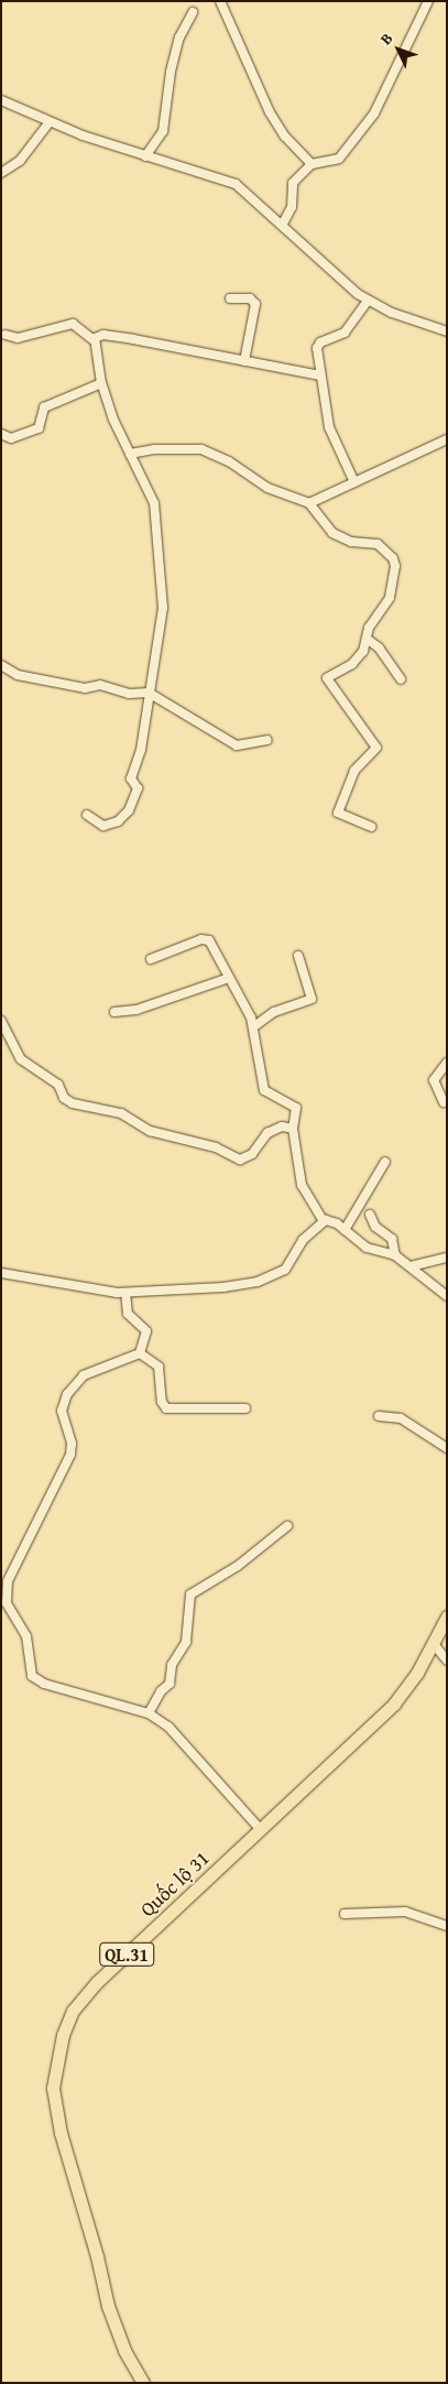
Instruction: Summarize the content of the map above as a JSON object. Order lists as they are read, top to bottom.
{
  "streets": {
    "highway": ["Quốc lộ 31", "QL.31"]
  },
  "north": "top left"
}
